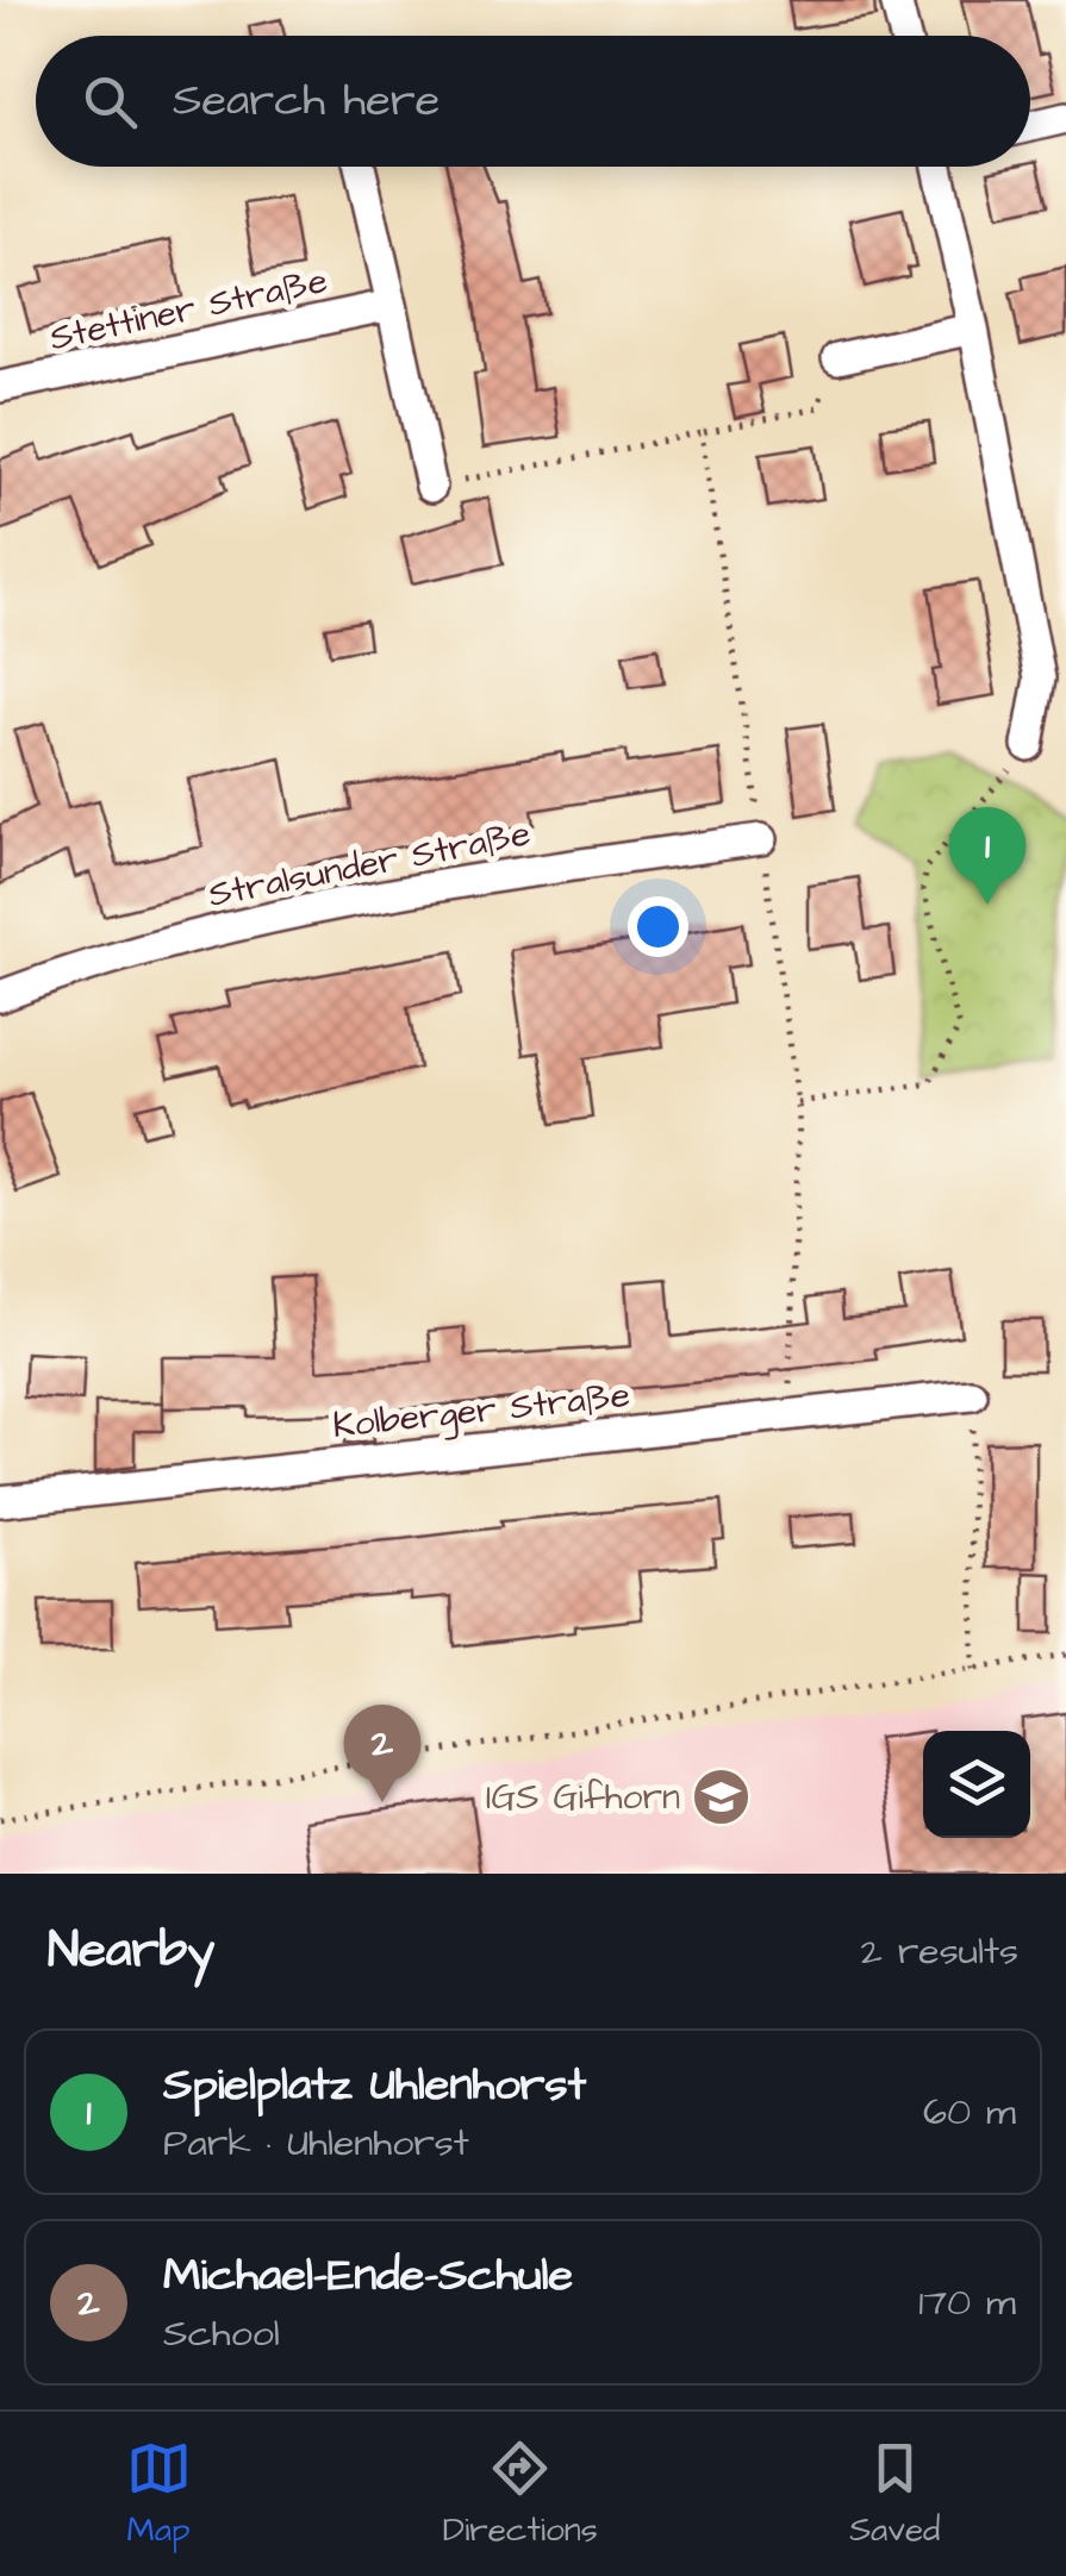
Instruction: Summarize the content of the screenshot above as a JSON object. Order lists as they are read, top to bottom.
{
  "streets": {
    "street": ["Stettiner Straße", "Stralsunder Straße", "Kolberger Straße"]
  },
  "places": {
    "school or university": ["IGS Gifhorn"]
  },
  "page": {
    "search": "Search here",
    "pins": ["1", "2"],
    "heading": ["Nearby", "2 results"],
    "list": [
      {
        "mark": "1",
        "name": "Spielplatz Uhlenhorst",
        "note": "Park · Uhlenhorst",
        "value": "60 m"
      },
      {
        "mark": "2",
        "name": "Michael-Ende-Schule",
        "note": "School",
        "value": "170 m"
      }
    ],
    "nav": ["Map", "Directions", "Saved"]
  }
}
